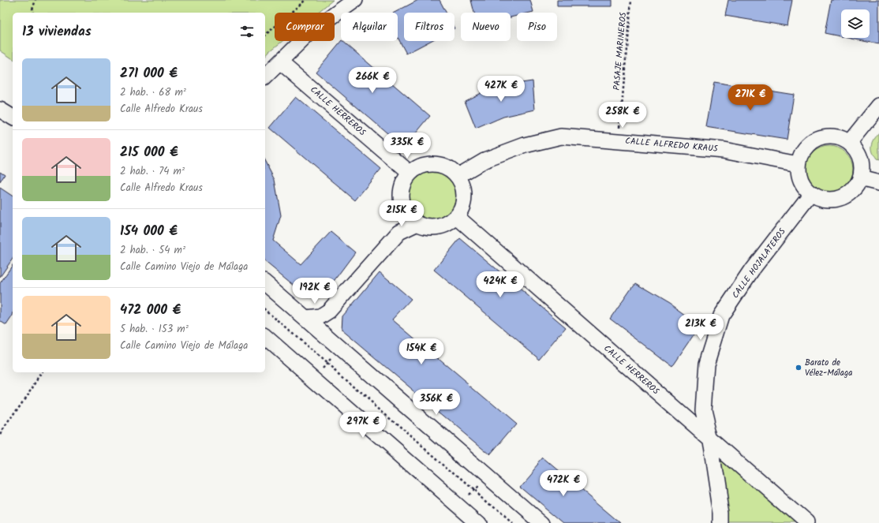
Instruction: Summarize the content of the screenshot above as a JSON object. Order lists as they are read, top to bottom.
{
  "streets": {
    "street": ["CALLE HERREROS", "CALLE ALFREDO KRAUS", "CALLE HOJALATEROS"],
    "path": ["PASAJE MARINEROS"]
  },
  "crossings": [
    ["PASAJE MARINEROS", "CALLE ALFREDO KRAUS"],
    ["CALLE HERREROS", "CALLE ALFREDO KRAUS"],
    ["CALLE HERREROS", "CALLE HOJALATEROS"],
    ["CALLE ALFREDO KRAUS", "CALLE HOJALATEROS"]
  ],
  "places": ["Barato de Vélez-Málaga"],
  "page": {
    "chip": [
      "Comprar",
      "Alquilar",
      "Filtros",
      "Nuevo",
      "Piso"
    ],
    "heading": "13 viviendas",
    "list": [
      {
        "name": "271 000 €",
        "note": "2 hab. · 68 m² · Calle Alfredo Kraus"
      },
      {
        "name": "215 000 €",
        "note": "2 hab. · 74 m² · Calle Alfredo Kraus"
      },
      {
        "name": "154 000 €",
        "note": "2 hab. · 54 m² · Calle Camino Viejo de Málaga"
      },
      {
        "name": "472 000 €",
        "note": "5 hab. · 153 m² · Calle Camino Viejo de Málaga"
      }
    ],
    "price": [
      "266K €",
      "427K €",
      "271K €",
      "258K €",
      "335K €",
      "215K €",
      "424K €",
      "192K €",
      "213K €",
      "154K €",
      "356K €",
      "297K €",
      "472K €"
    ]
  }
}
